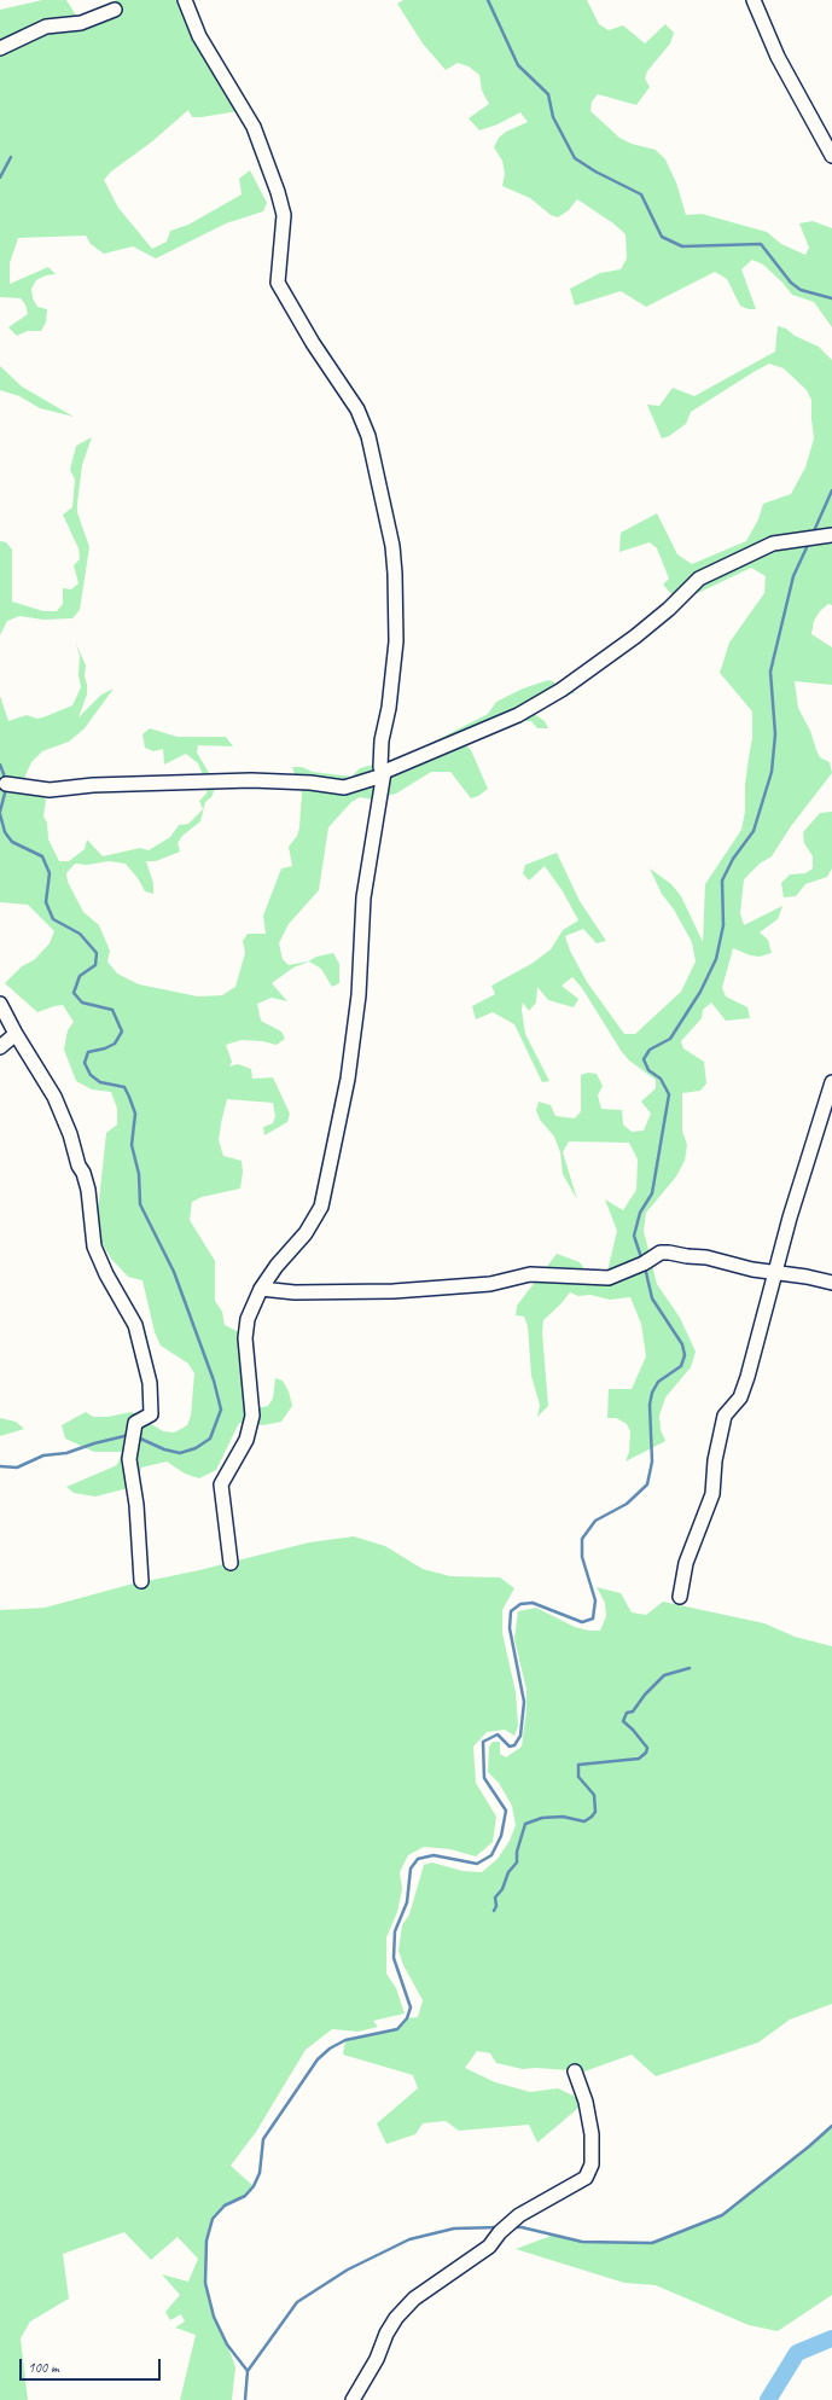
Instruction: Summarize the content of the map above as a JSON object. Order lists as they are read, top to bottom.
{
  "scale_bar": "100 m"
}
